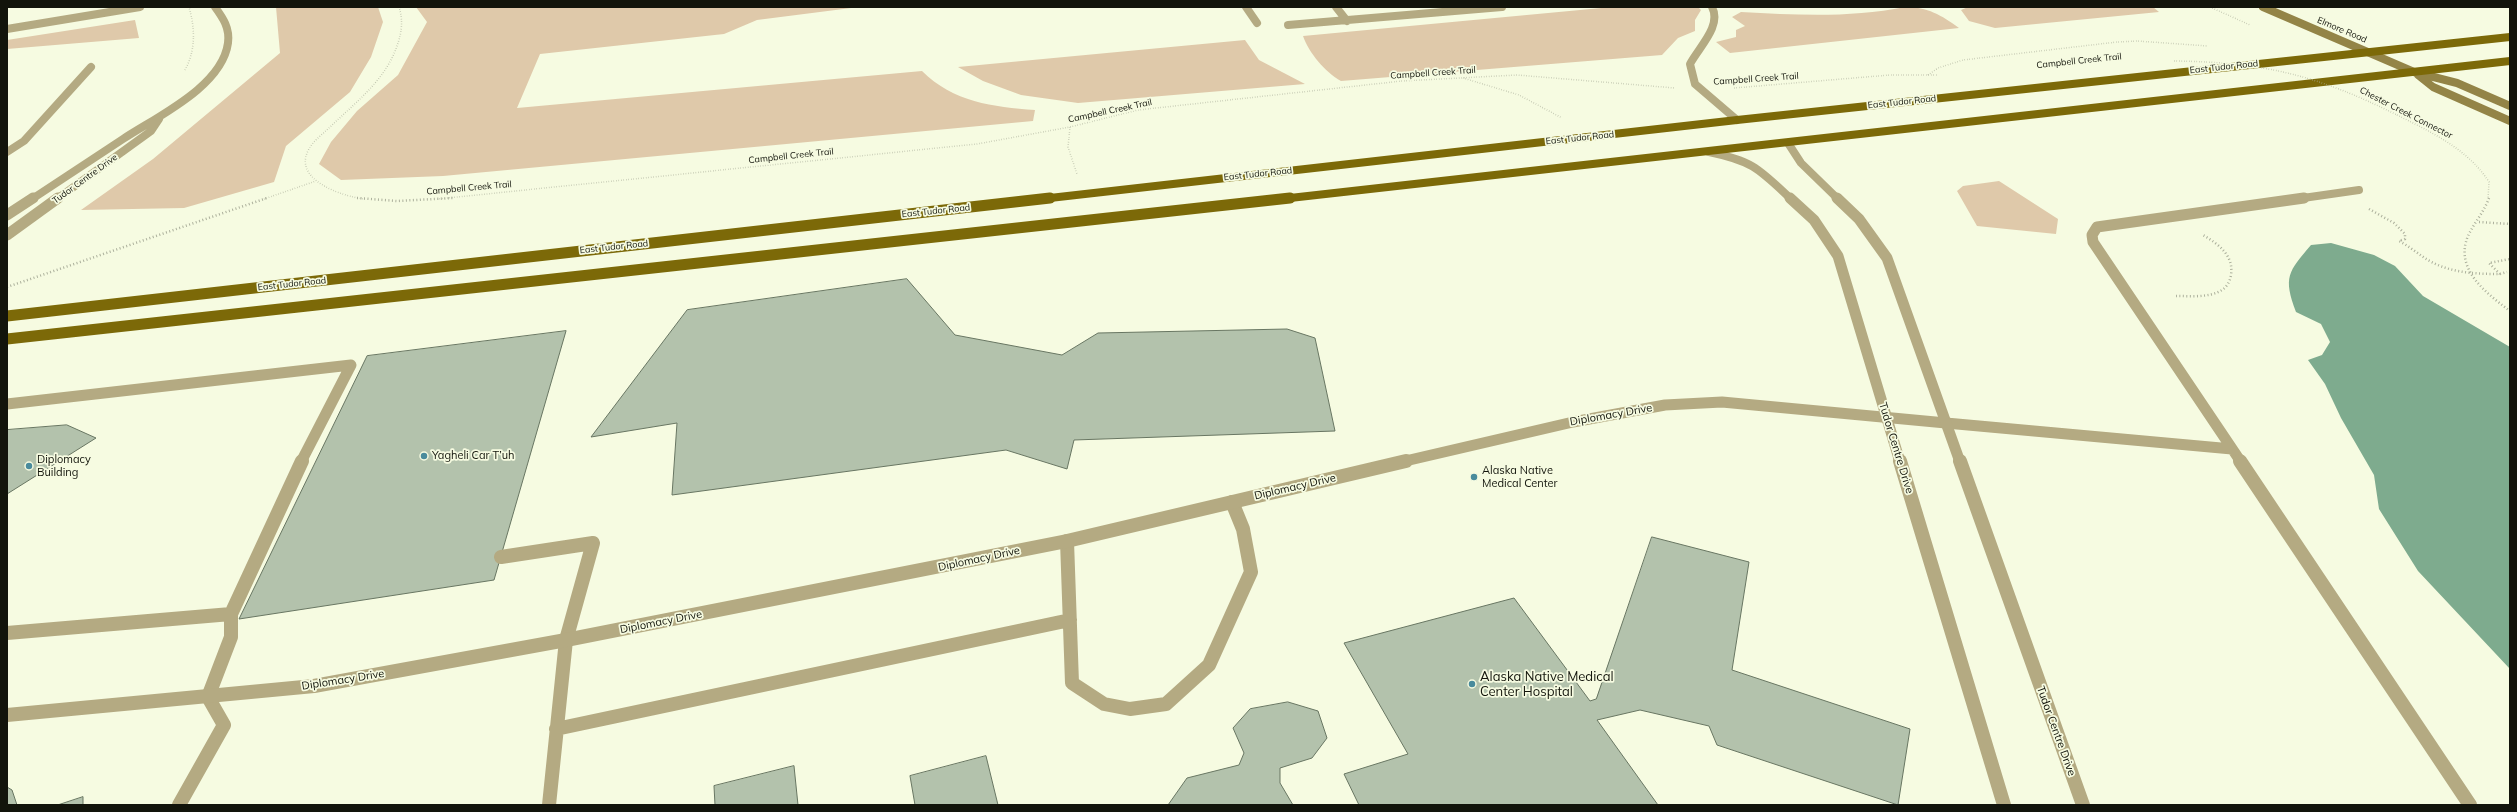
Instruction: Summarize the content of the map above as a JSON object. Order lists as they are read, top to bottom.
{
  "streets": {
    "main road": ["Elmore Road", "East Tudor Road"],
    "street": ["Tudor Centre Drive", "Diplomacy Drive"],
    "path": ["Campbell Creek Trail", "Chester Creek Connector"]
  },
  "crossings": [
    ["Elmore Road", "East Tudor Road"],
    ["Tudor Centre Drive", "Diplomacy Drive"]
  ],
  "places": [
    "Yagheli Car T’uh",
    "Diplomacy Building",
    "Alaska Native Medical Center",
    "Alaska Native Medical Center Hospital"
  ]
}
